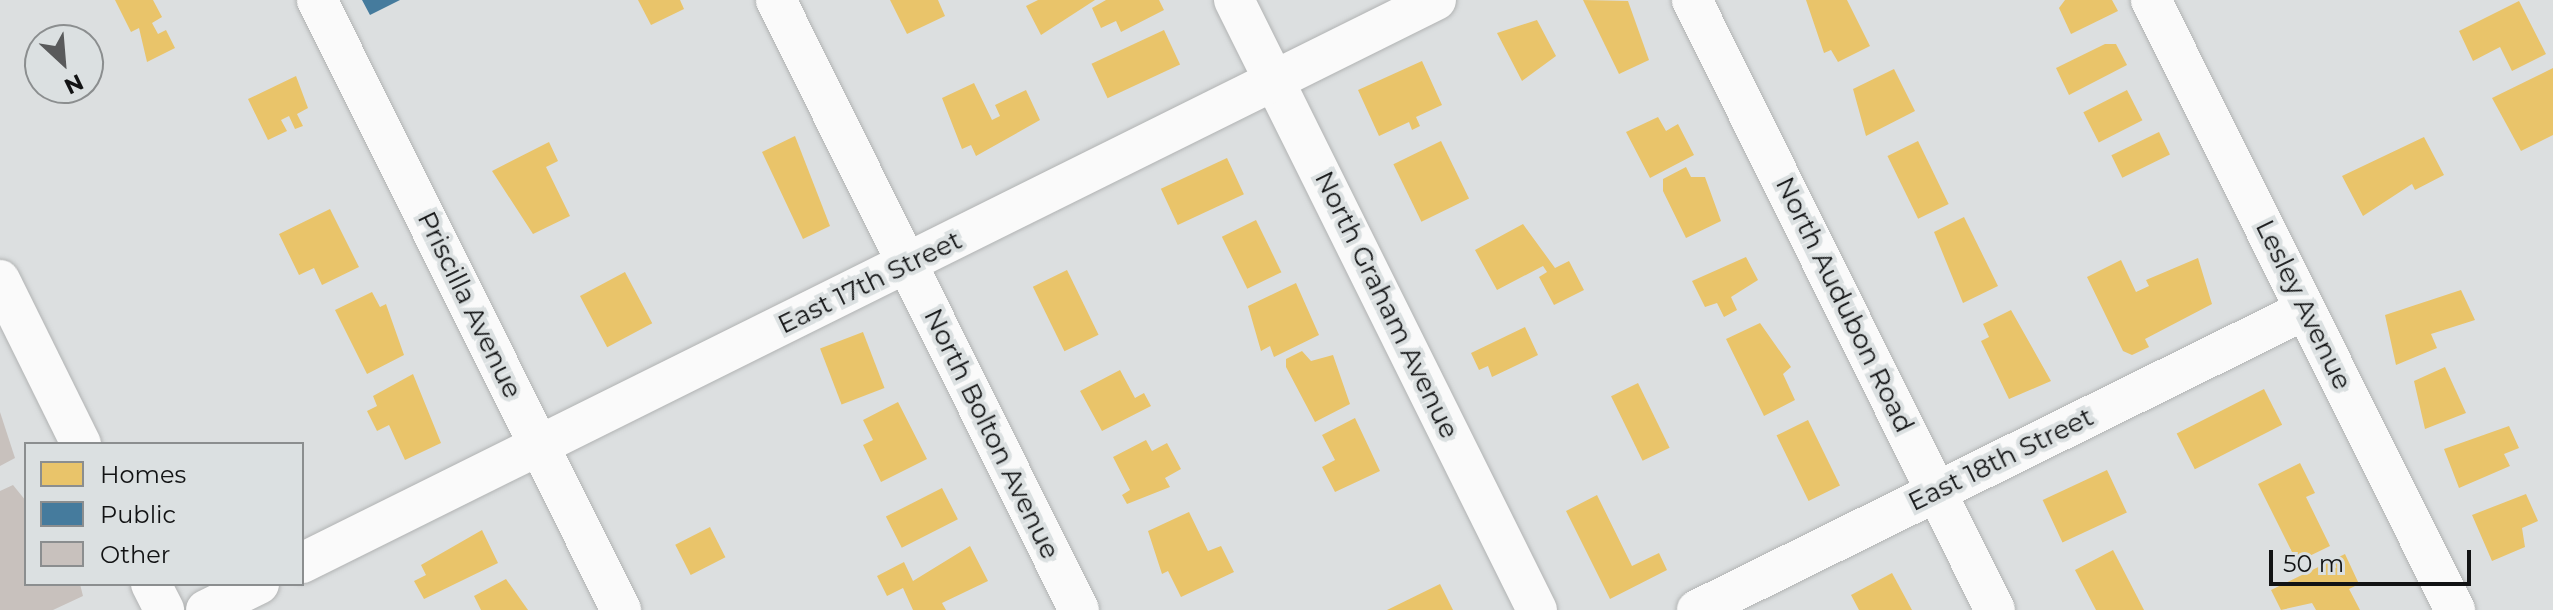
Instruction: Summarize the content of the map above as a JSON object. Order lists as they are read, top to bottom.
{
  "streets": {
    "street": [
      "East 17th Street",
      "Priscilla Avenue",
      "North Graham Avenue",
      "North Audubon Road",
      "Lesley Avenue",
      "North Bolton Avenue",
      "East 18th Street"
    ]
  },
  "crossings": [
    ["East 17th Street", "Priscilla Avenue"],
    ["East 17th Street", "North Graham Avenue"],
    ["East 17th Street", "North Bolton Avenue"],
    ["North Audubon Road", "East 18th Street"],
    ["Lesley Avenue", "East 18th Street"]
  ],
  "legend": ["Homes", "Public", "Other"],
  "scale_bar": "50 m",
  "north": "bottom right"
}
